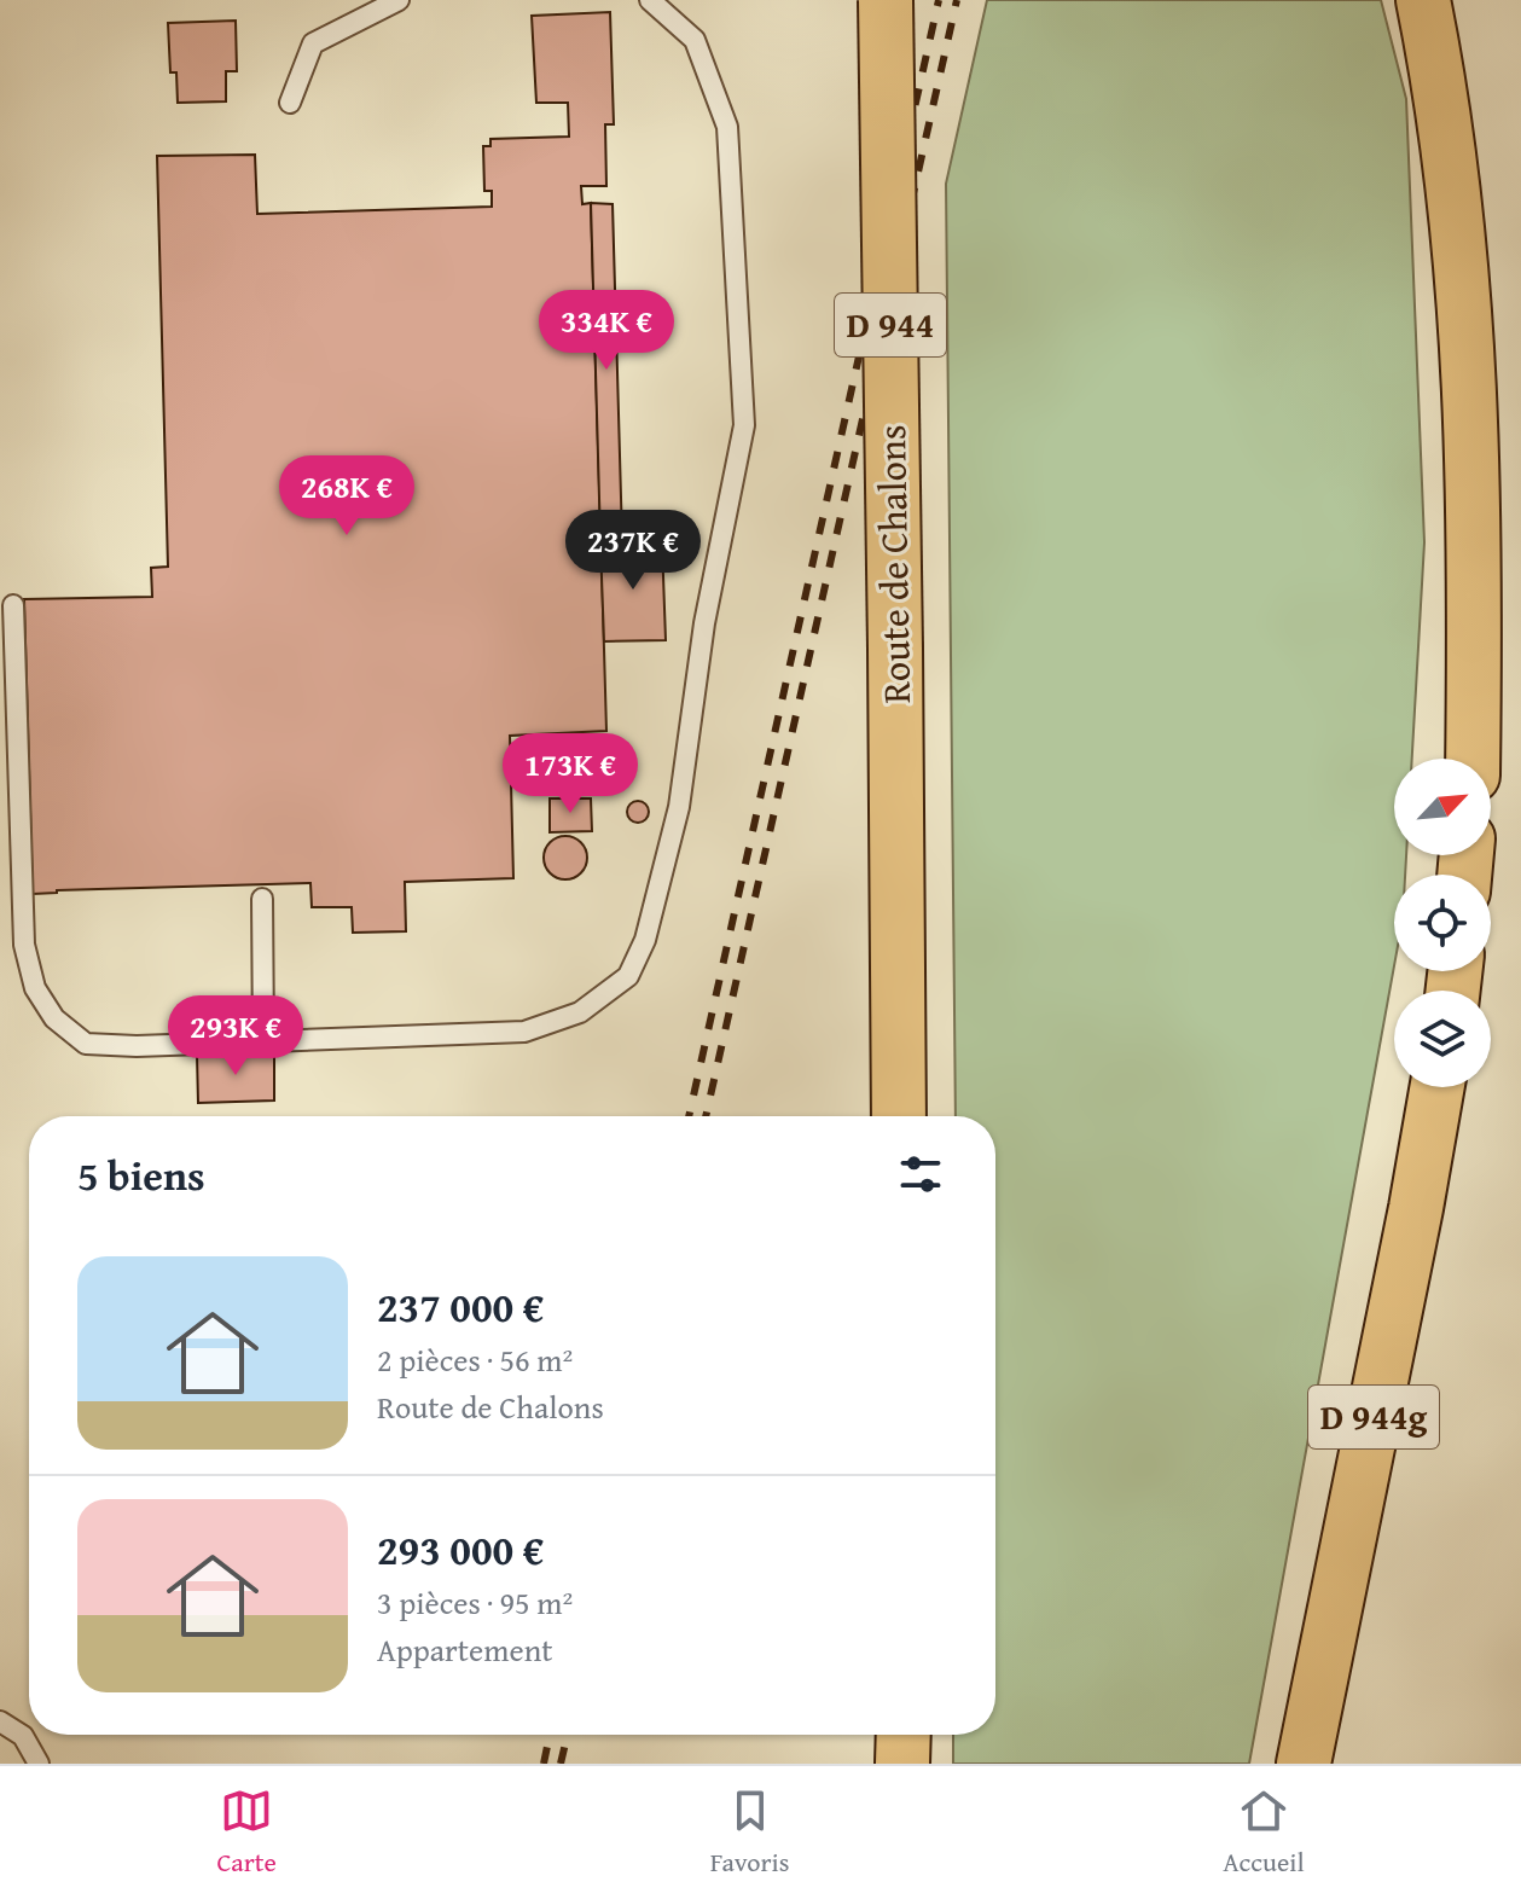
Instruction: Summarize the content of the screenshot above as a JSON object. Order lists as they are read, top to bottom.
{
  "streets": {
    "main road": ["D 944", "Route de Chalons", "D 944g"]
  },
  "north": "top right",
  "page": {
    "price": [
      "334K €",
      "268K €",
      "237K €",
      "173K €",
      "293K €"
    ],
    "heading": "5 biens",
    "list": [
      {
        "name": "237 000 €",
        "note": "2 pièces · 56 m² · Route de Chalons"
      },
      {
        "name": "293 000 €",
        "note": "3 pièces · 95 m² · Appartement"
      }
    ],
    "tabs": ["Carte", "Favoris", "Accueil"]
  }
}
